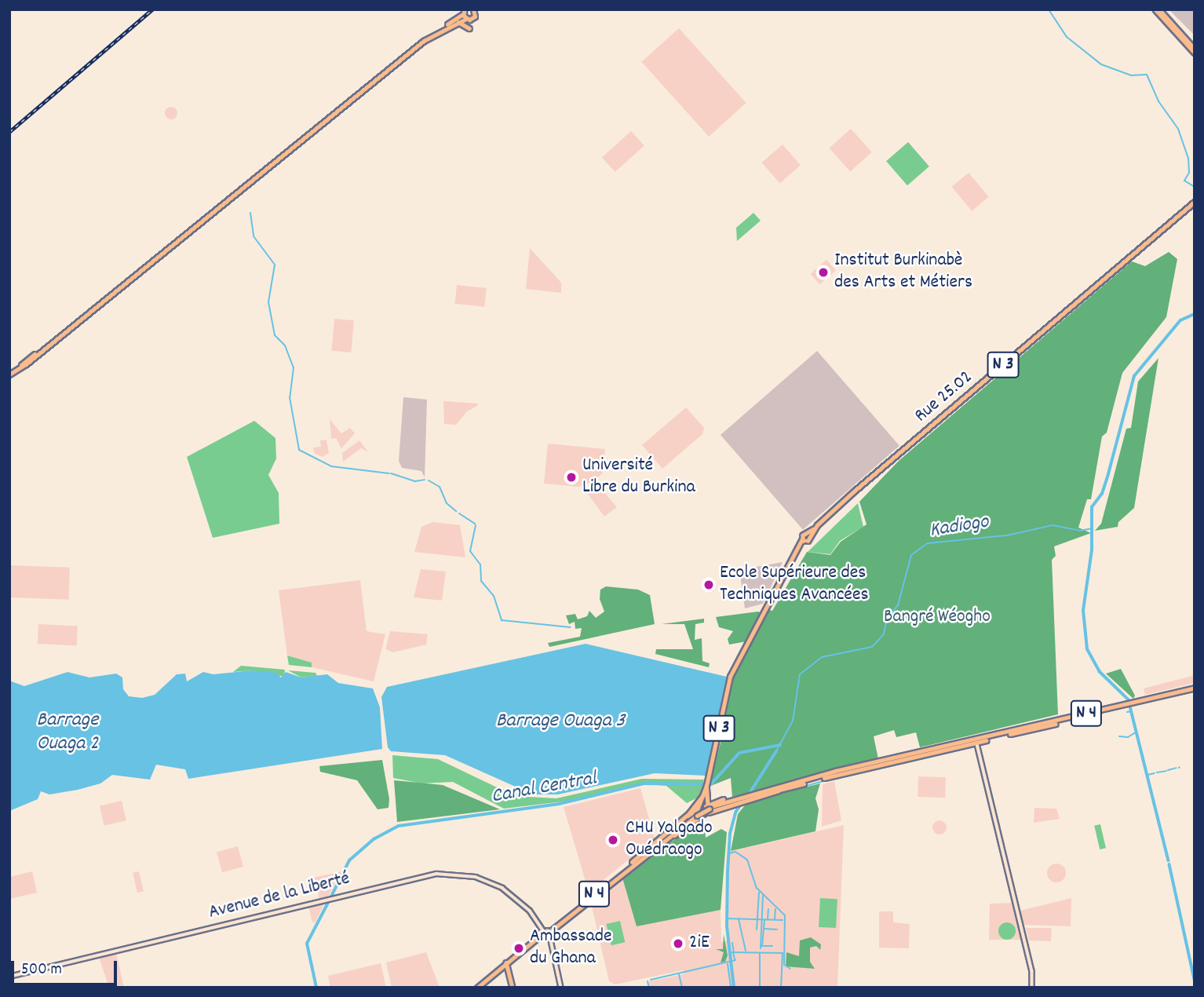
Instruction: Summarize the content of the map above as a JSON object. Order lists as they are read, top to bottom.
{
  "streets": {
    "highway": ["N 4"],
    "main road": ["N 3", "Rue 25.02", "Avenue de la Liberté"]
  },
  "crossings": [
    ["N 3", "Rue 25.02"],
    ["N 3", "N 4"],
    ["N 4", "Avenue de la Liberté"]
  ],
  "water": [
    "Kadiogo",
    "Barrage Ouaga 2",
    "Barrage Ouaga 3",
    "Canal Central"
  ],
  "parks": ["Bangré Wéogho"],
  "places": [
    "Institut Burkinabè des Arts et Métiers",
    "Université Libre du Burkina",
    "Ecole Supérieure des Techniques Avancées",
    "CHU Yalgado Ouédraogo",
    "2iE",
    "Ambassade du Ghana"
  ],
  "scale_bar": "500 m"
}
